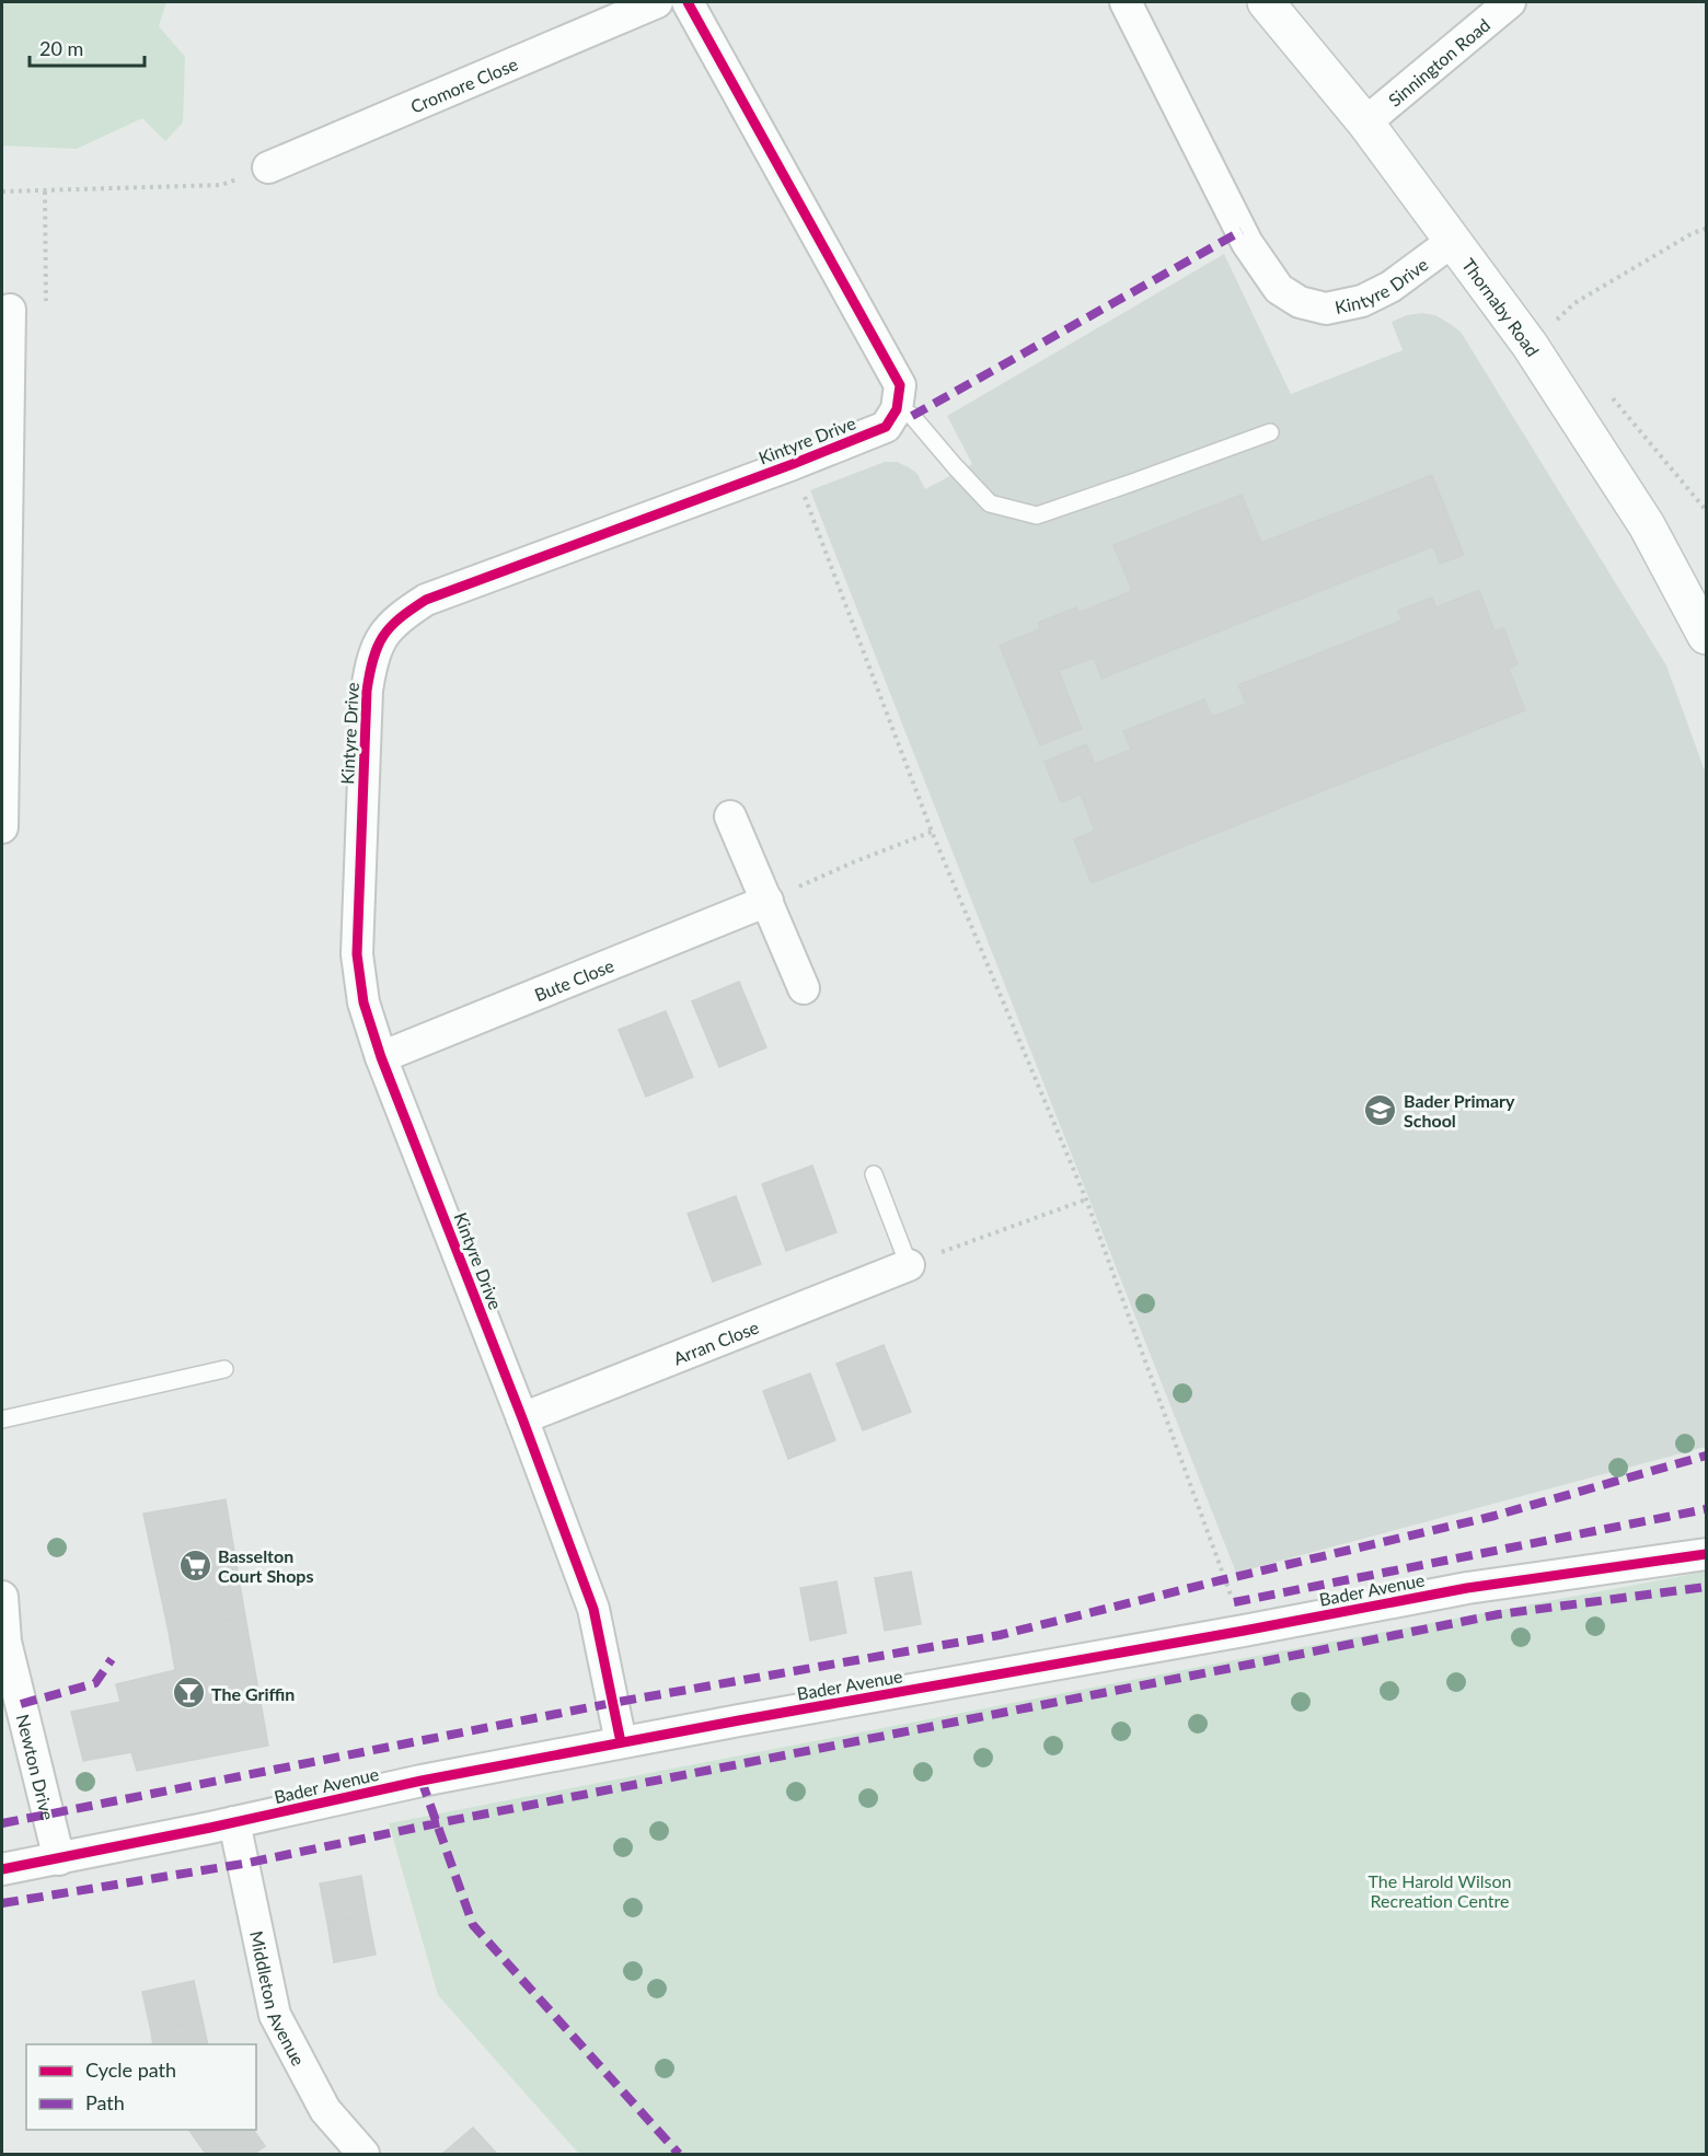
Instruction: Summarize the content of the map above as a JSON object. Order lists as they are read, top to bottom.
{
  "streets": {
    "street": [
      "Sinnington Road",
      "Cromore Close",
      "Kintyre Drive",
      "Thornaby Road",
      "Bute Close",
      "Arran Close",
      "Bader Avenue",
      "Newton Drive",
      "Middleton Avenue"
    ]
  },
  "crossings": [
    ["Sinnington Road", "Thornaby Road"],
    ["Kintyre Drive", "Thornaby Road"],
    ["Kintyre Drive", "Bute Close"],
    ["Kintyre Drive", "Arran Close"],
    ["Kintyre Drive", "Bader Avenue"],
    ["Bader Avenue", "Newton Drive"],
    ["Bader Avenue", "Middleton Avenue"]
  ],
  "parks": ["The Harold Wilson Recreation Centre"],
  "places": {
    "school or university": ["Bader Primary School"],
    "supermarket": ["Basselton Court Shops"],
    "bar": ["The Griffin"]
  },
  "legend": ["Cycle path", "Path"],
  "scale_bar": "20 m"
}
